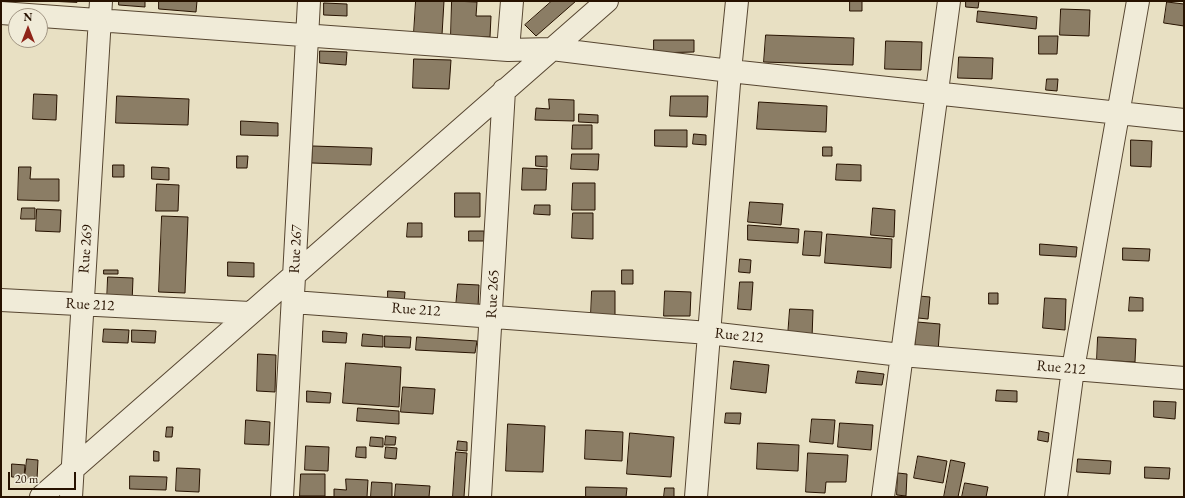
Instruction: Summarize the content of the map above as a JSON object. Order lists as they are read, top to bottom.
{
  "streets": {
    "street": [
      "Rue 269",
      "Rue 267",
      "Rue 265",
      "Rue 212"
    ]
  },
  "crossings": [
    ["Rue 269", "Rue 212"],
    ["Rue 267", "Rue 212"],
    ["Rue 265", "Rue 212"]
  ],
  "scale_bar": "20 m",
  "north": "top"
}
